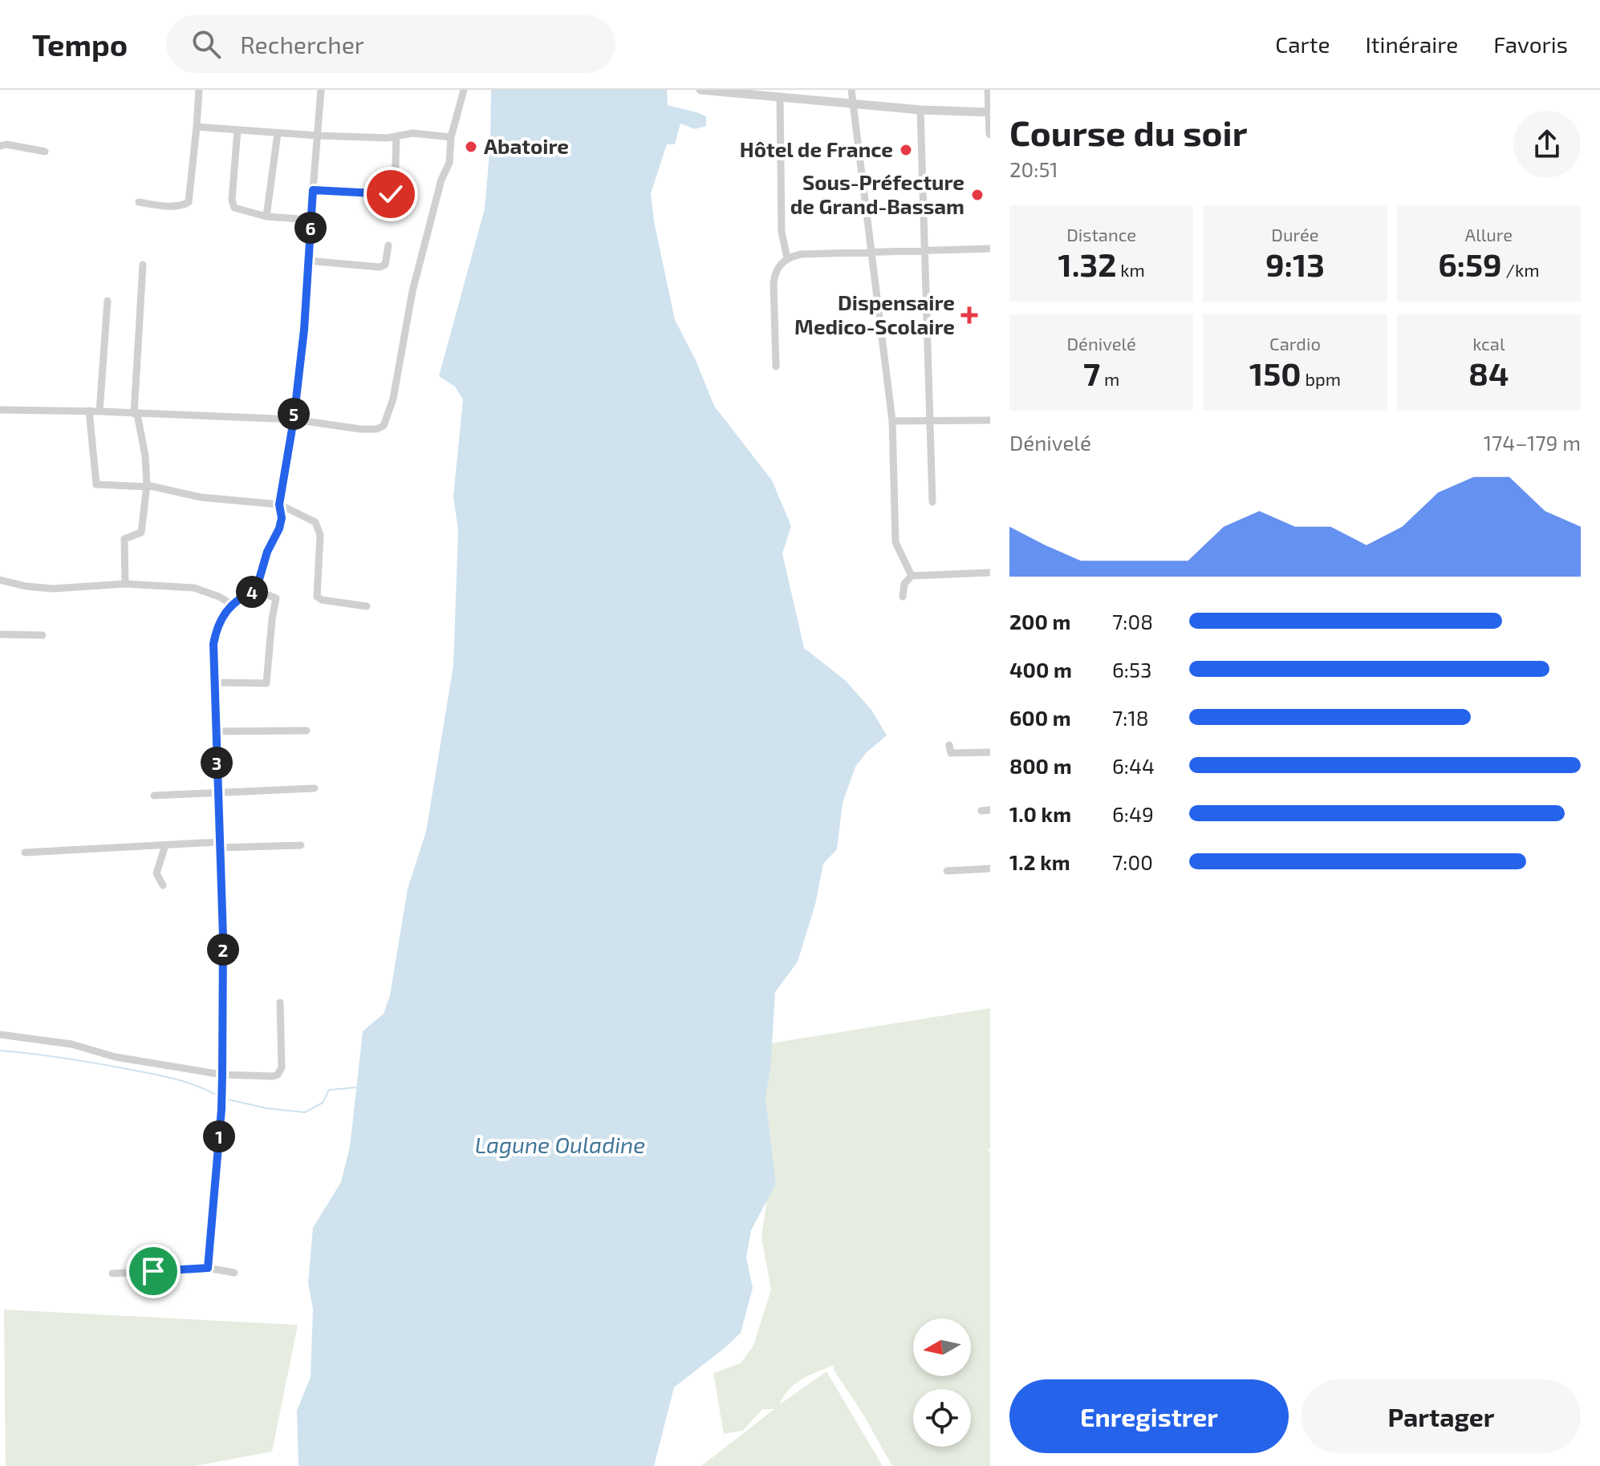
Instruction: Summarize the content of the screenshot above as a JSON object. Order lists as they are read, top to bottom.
{
  "water": ["Lagune Ouladine"],
  "places": {
    "other": ["Abatoire", "Hôtel de France", "Sous-Préfecture de Grand-Bassam"],
    "health": ["Dispensaire Medico-Scolaire"]
  },
  "north": "left",
  "page": {
    "header": "Tempo",
    "search": "Rechercher",
    "nav": ["Carte", "Itinéraire", "Favoris"],
    "heading": ["Course du soir", "20:51"],
    "stats": [
      ["Distance", "1.32 km"],
      ["Durée", "9:13"],
      ["Allure", "6:59 /km"],
      ["Dénivelé", "7 m"],
      ["Cardio", "150 bpm"],
      ["kcal", "84"]
    ],
    "pins": [
      "6",
      "5",
      "4",
      "3",
      "2",
      "1"
    ],
    "chart": ["Dénivelé", "174–179 m"],
    "list": [
      {
        "name": "200 m",
        "note": "7:08"
      },
      {
        "name": "400 m",
        "note": "6:53"
      },
      {
        "name": "600 m",
        "note": "7:18"
      },
      {
        "name": "800 m",
        "note": "6:44"
      },
      {
        "name": "1.0 km",
        "note": "6:49"
      },
      {
        "name": "1.2 km",
        "note": "7:00"
      }
    ],
    "buttons": ["Enregistrer", "Partager"]
  }
}
